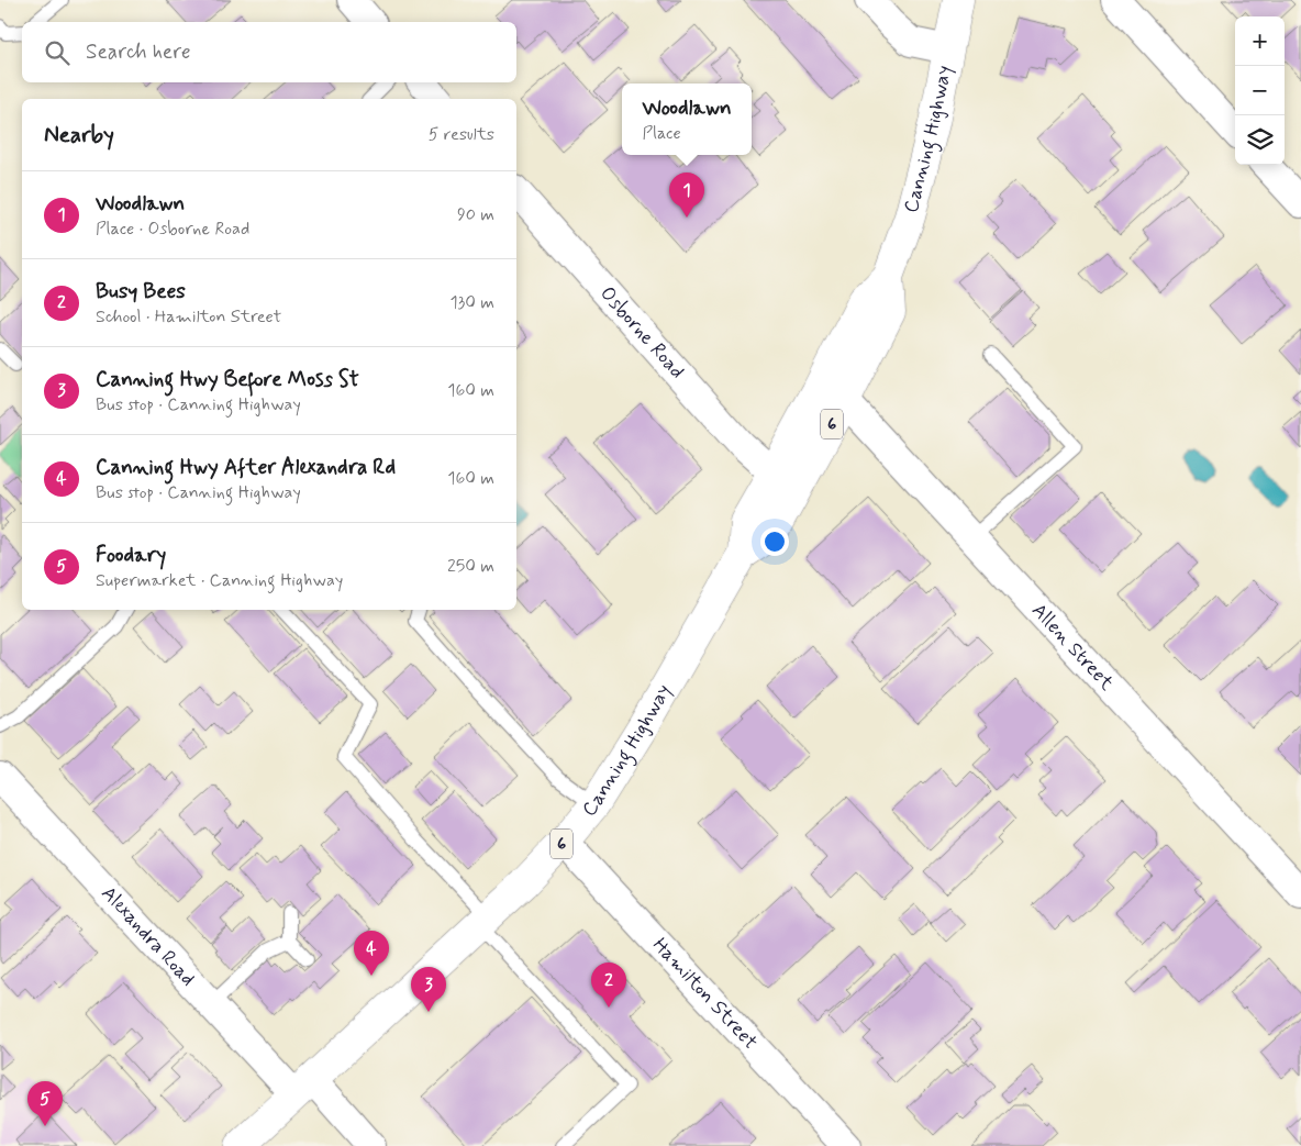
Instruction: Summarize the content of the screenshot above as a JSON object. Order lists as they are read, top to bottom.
{
  "streets": {
    "highway": ["Canning Highway", "6"],
    "street": [
      "Osborne Road",
      "Allen Street",
      "Alexandra Road",
      "Hamilton Street"
    ]
  },
  "crossings": [
    ["Canning Highway", "Osborne Road"],
    ["Canning Highway", "Allen Street"],
    ["Canning Highway", "Alexandra Road"],
    ["Canning Highway", "Hamilton Street"]
  ],
  "page": {
    "map_buttons": ["+", "−"],
    "search": "Search here",
    "popup": ["Woodlawn", "Place"],
    "heading": ["Nearby", "5 results"],
    "list": [
      {
        "mark": "1",
        "name": "Woodlawn",
        "note": "Place · Osborne Road",
        "value": "90 m"
      },
      {
        "mark": "2",
        "name": "Busy Bees",
        "note": "School · Hamilton Street",
        "value": "130 m"
      },
      {
        "mark": "3",
        "name": "Canning Hwy Before Moss St",
        "note": "Bus stop · Canning Highway",
        "value": "160 m"
      },
      {
        "mark": "4",
        "name": "Canning Hwy After Alexandra Rd",
        "note": "Bus stop · Canning Highway",
        "value": "160 m"
      },
      {
        "mark": "5",
        "name": "Foodary",
        "note": "Supermarket · Canning Highway",
        "value": "250 m"
      }
    ],
    "pins": [
      "1",
      "4",
      "2",
      "3",
      "5"
    ]
  }
}
